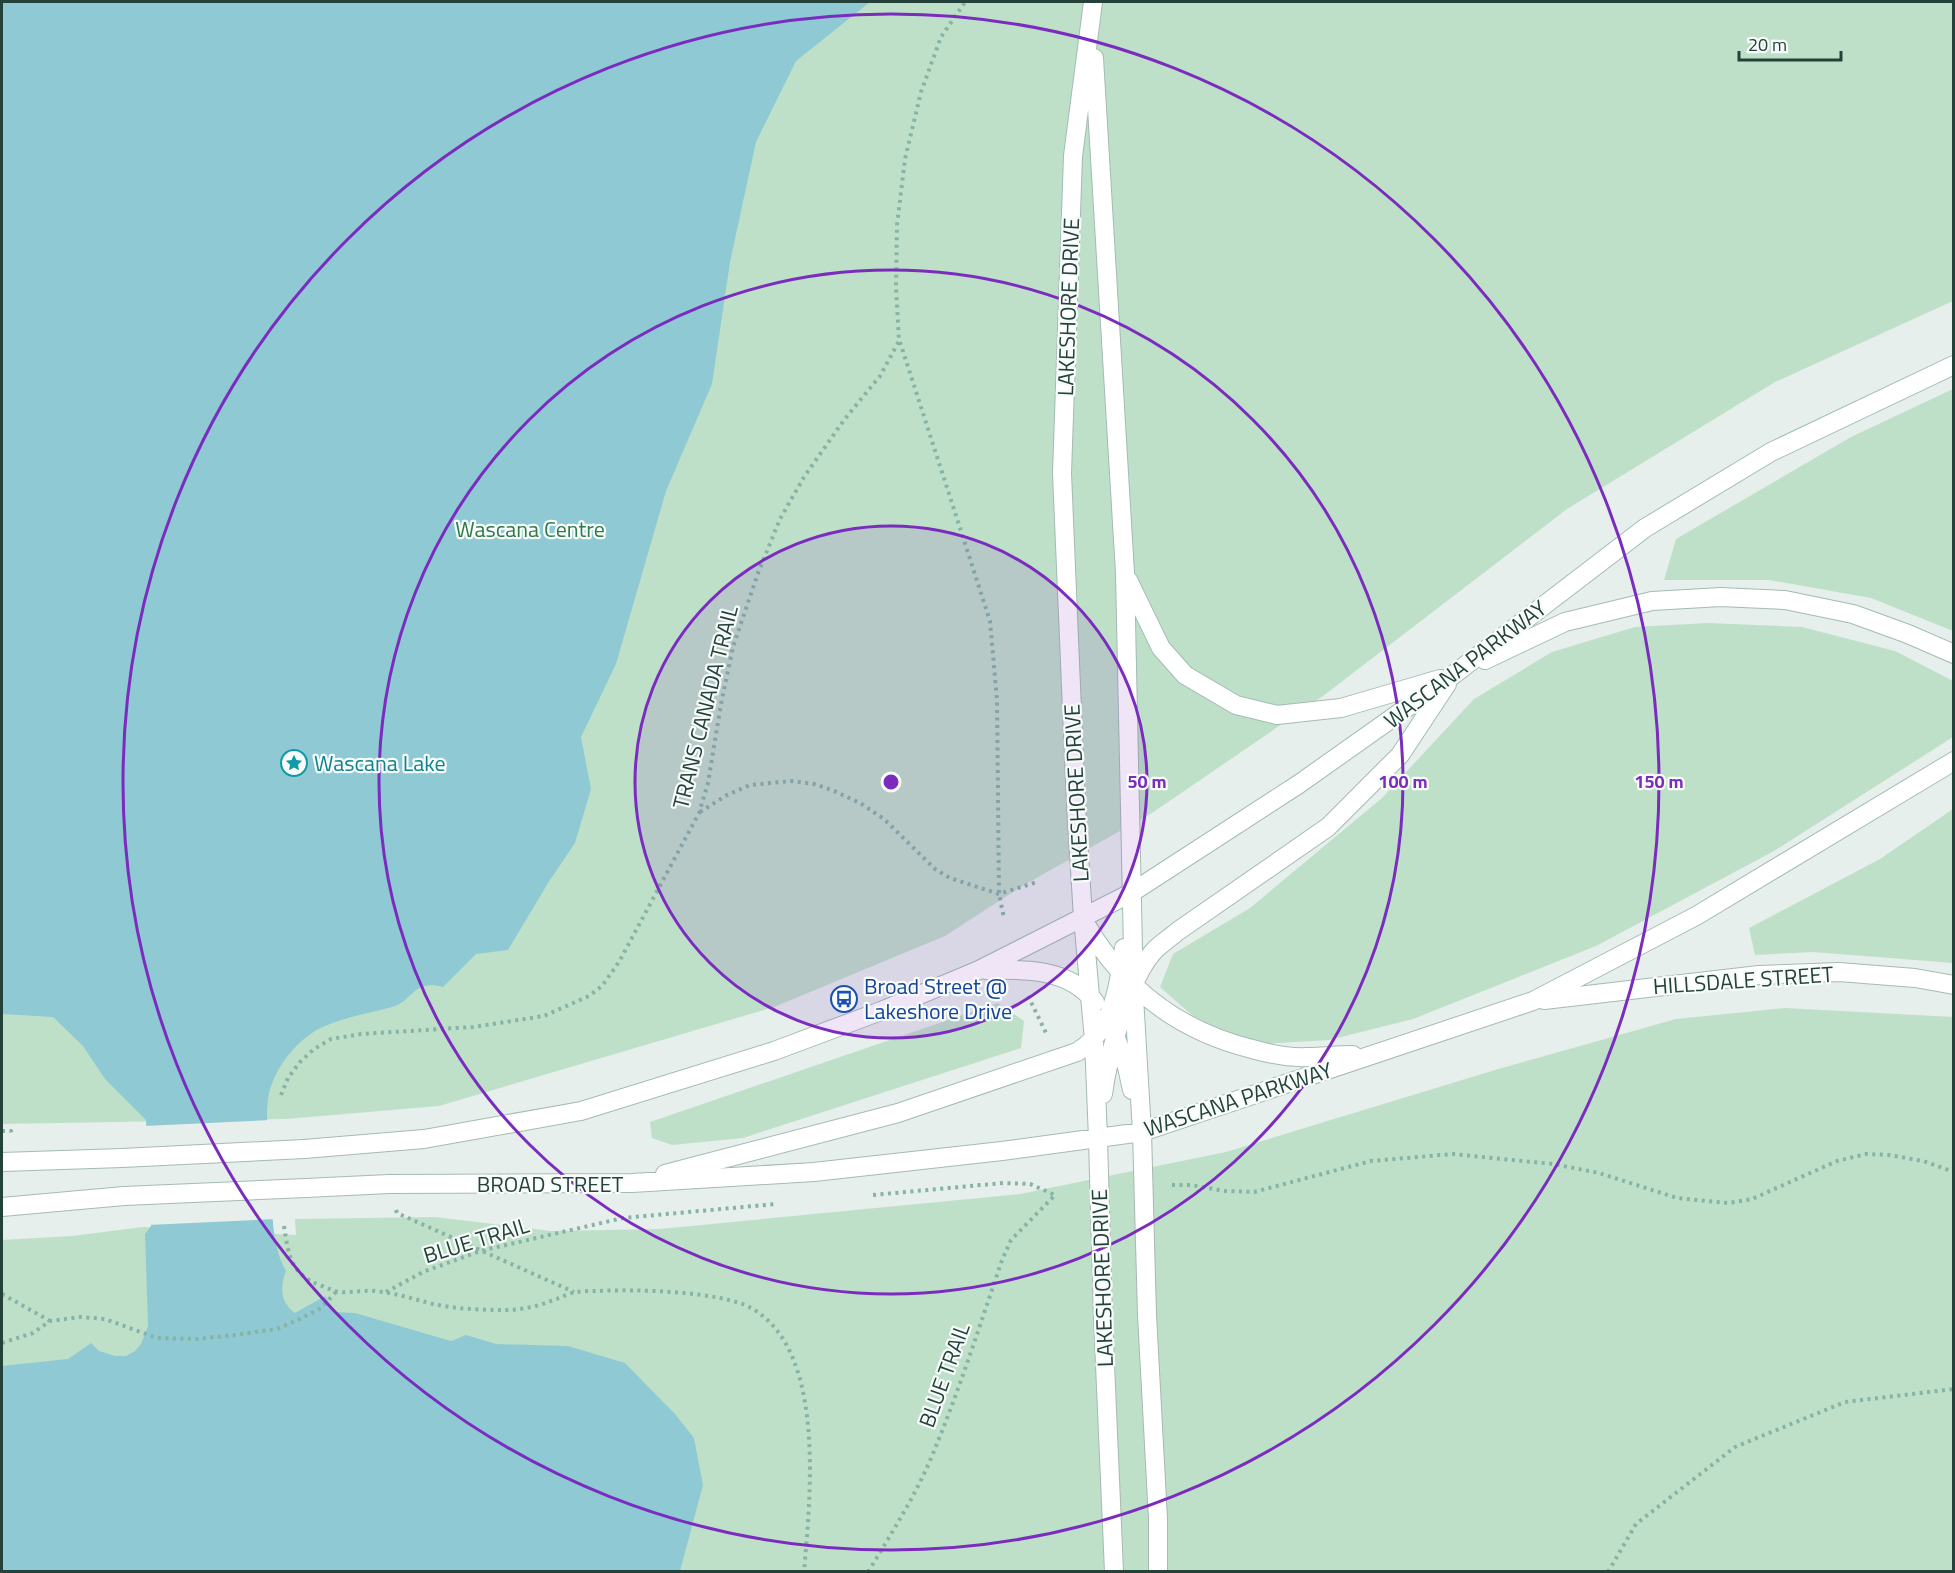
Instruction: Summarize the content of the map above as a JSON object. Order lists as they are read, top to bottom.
{
  "streets": {
    "main road": [
      "LAKESHORE DRIVE",
      "WASCANA PARKWAY",
      "HILLSDALE STREET",
      "BROAD STREET"
    ],
    "path": ["TRANS CANADA TRAIL", "BLUE TRAIL"]
  },
  "crossings": [
    ["LAKESHORE DRIVE", "WASCANA PARKWAY"],
    ["LAKESHORE DRIVE", "BROAD STREET"],
    ["WASCANA PARKWAY", "HILLSDALE STREET"],
    ["WASCANA PARKWAY", "BROAD STREET"]
  ],
  "parks": ["Wascana Centre"],
  "places": {
    "place": ["Wascana Lake"],
    "bus stop": ["Broad Street @ Lakeshore Drive"]
  },
  "scale_bar": "20 m",
  "rings": ["50 m", "100 m", "150 m"]
}
